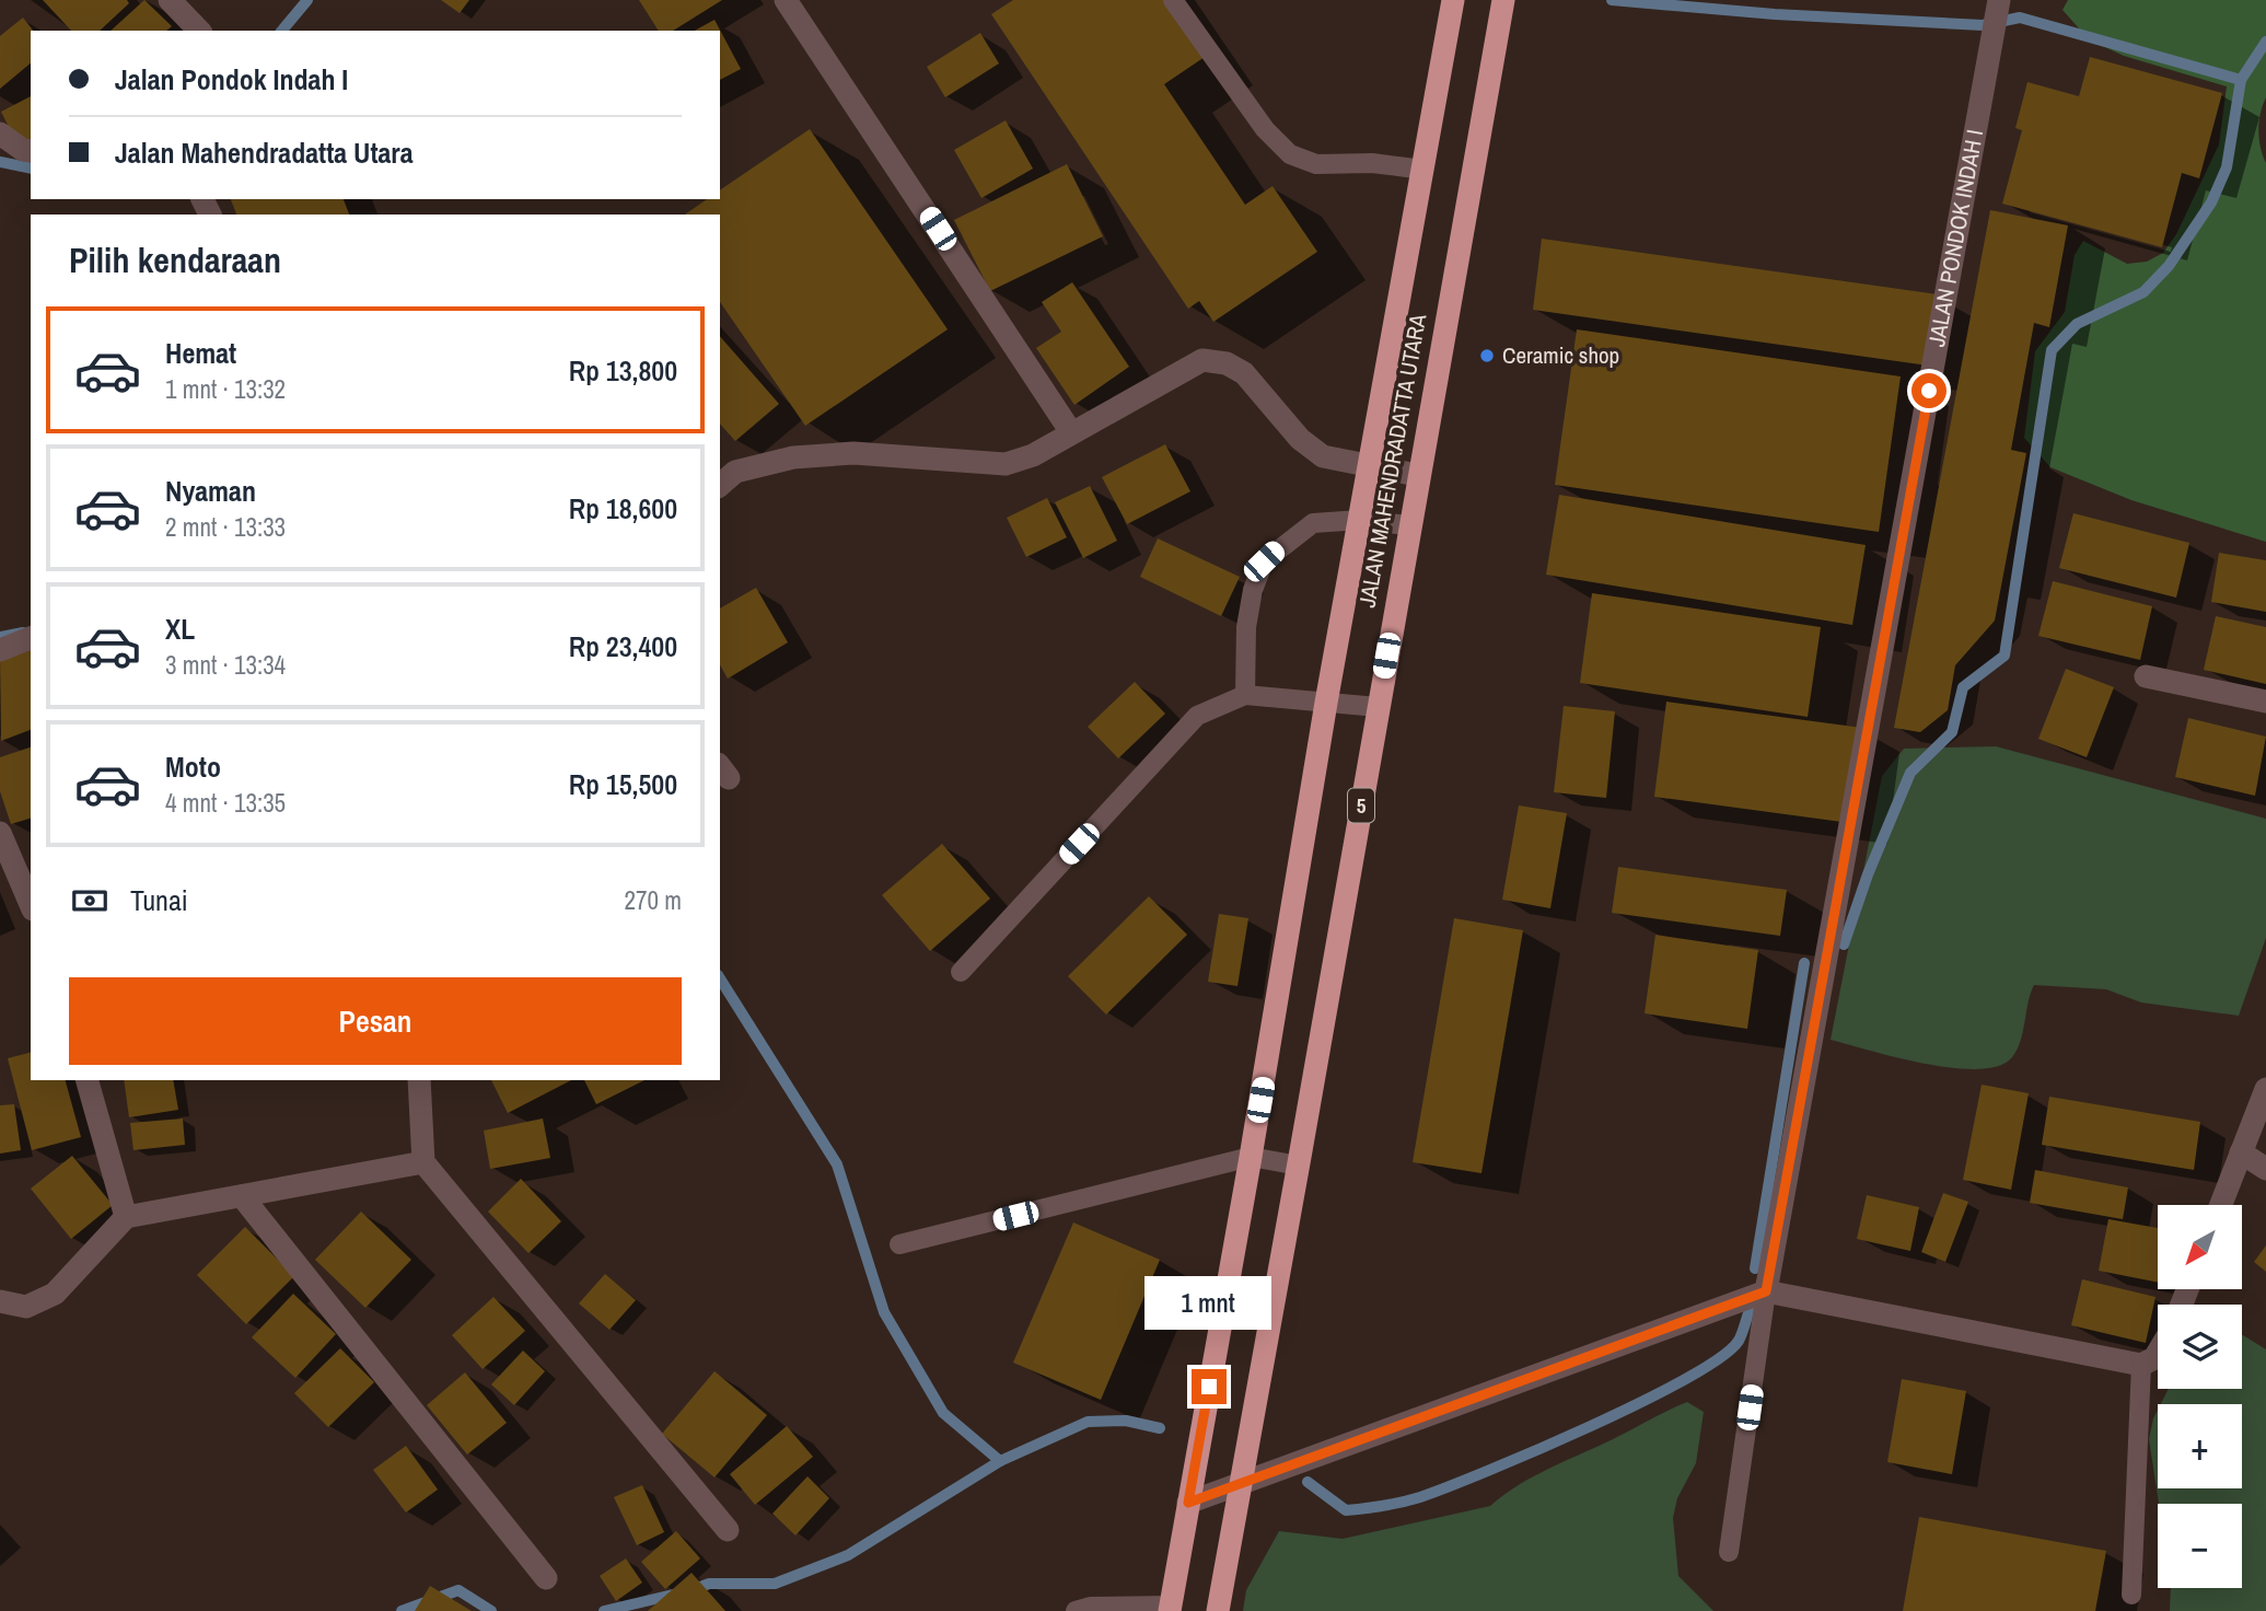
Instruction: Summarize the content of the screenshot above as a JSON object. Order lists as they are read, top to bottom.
{
  "streets": {
    "highway": ["JALAN MAHENDRADATTA UTARA", "5"],
    "street": ["JALAN PONDOK INDAH I"]
  },
  "places": ["Ceramic shop"],
  "north": "bottom left",
  "page": {
    "banner": ["Jalan Pondok Indah I", "Jalan Mahendradatta Utara"],
    "heading": "Pilih kendaraan",
    "list": [
      {
        "name": "Hemat",
        "note": "1 mnt · 13:32",
        "value": "Rp 13,800"
      },
      {
        "name": "Nyaman",
        "note": "2 mnt · 13:33",
        "value": "Rp 18,600"
      },
      {
        "name": "XL",
        "note": "3 mnt · 13:34",
        "value": "Rp 23,400"
      },
      {
        "name": "Moto",
        "note": "4 mnt · 13:35",
        "value": "Rp 15,500"
      }
    ],
    "pay": ["Tunai", "270 m"],
    "buttons": "Pesan",
    "map_buttons": ["+", "−"],
    "bubble": "1 mnt"
  }
}
